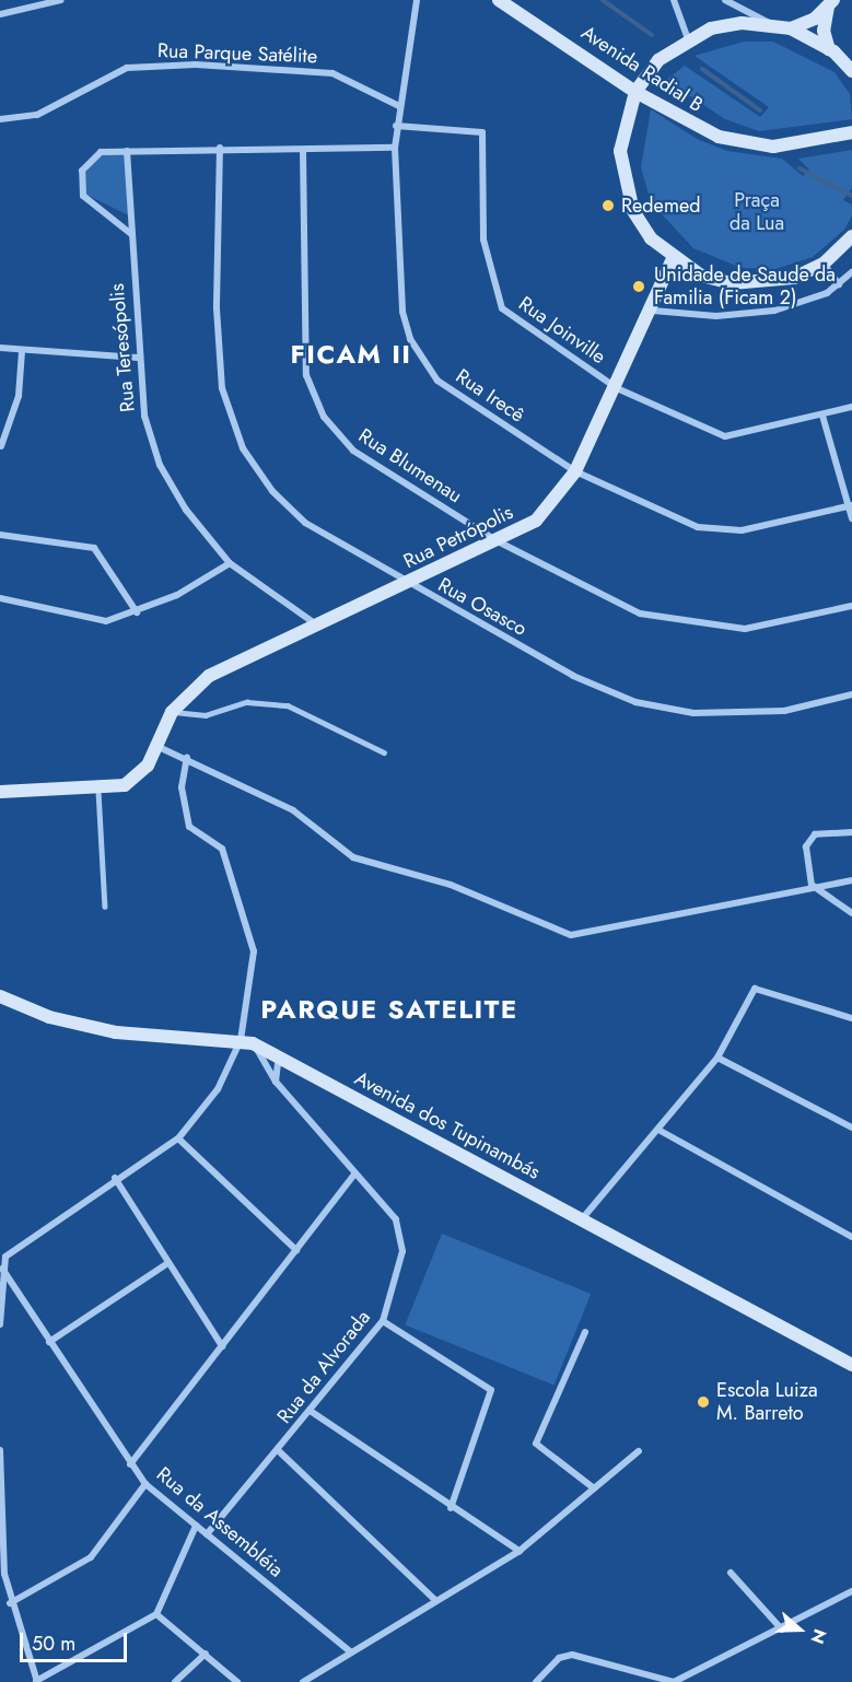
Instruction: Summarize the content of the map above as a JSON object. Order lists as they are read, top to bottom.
{
  "streets": {
    "street": [
      "Rua Parque Satélite",
      "Avenida Radial B",
      "Rua Joinville",
      "Rua Teresópolis",
      "Rua Irecê",
      "Rua Blumenau",
      "Rua Petrópolis",
      "Rua Osasco",
      "Avenida dos Tupinambás",
      "Rua da Alvorada",
      "Rua da Assembléia"
    ]
  },
  "crossings": [
    ["Rua Parque Satélite", "Rua Irecê"],
    ["Rua Joinville", "Rua Irecê"],
    ["Rua Joinville", "Rua Petrópolis"],
    ["Rua Teresópolis", "Rua Petrópolis"],
    ["Rua Irecê", "Rua Petrópolis"],
    ["Rua Blumenau", "Rua Petrópolis"],
    ["Rua Petrópolis", "Rua Osasco"],
    ["Avenida dos Tupinambás", "Rua da Alvorada"],
    ["Rua da Alvorada", "Rua da Assembléia"]
  ],
  "districts": ["FICAM II", "PARQUE SATELITE"],
  "parks": ["Praça da Lua"],
  "places": ["Redemed", "Unidade de Saude da Familia (Ficam 2)", "Escola Luiza M. Barreto"],
  "scale_bar": "50 m",
  "north": "right"
}
